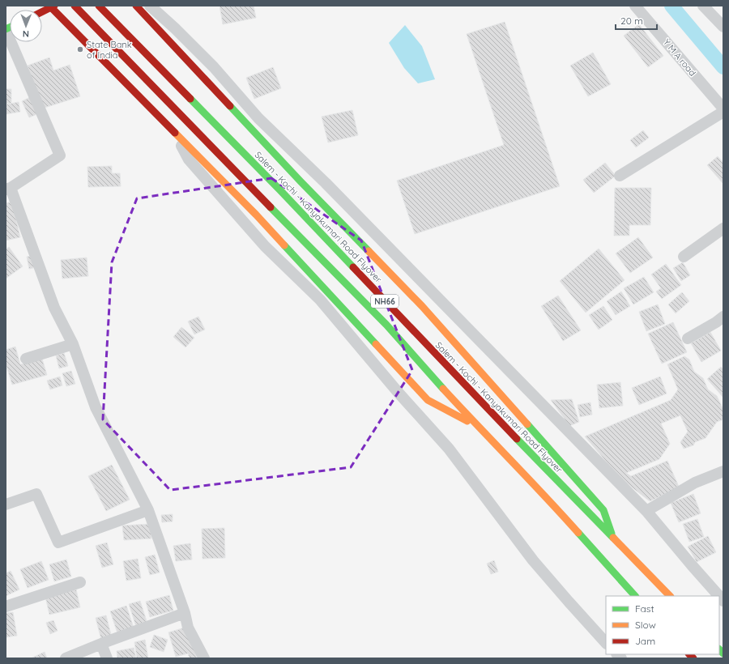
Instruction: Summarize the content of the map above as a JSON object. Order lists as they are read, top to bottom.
{
  "streets": {
    "main road": ["Salem - Kochi - Kanyakumari Road Flyover", "NH66"],
    "street": ["Y M A road"]
  },
  "places": ["State Bank of India"],
  "legend": ["Fast", "Slow", "Jam"],
  "scale_bar": "20 m",
  "north": "bottom"
}
